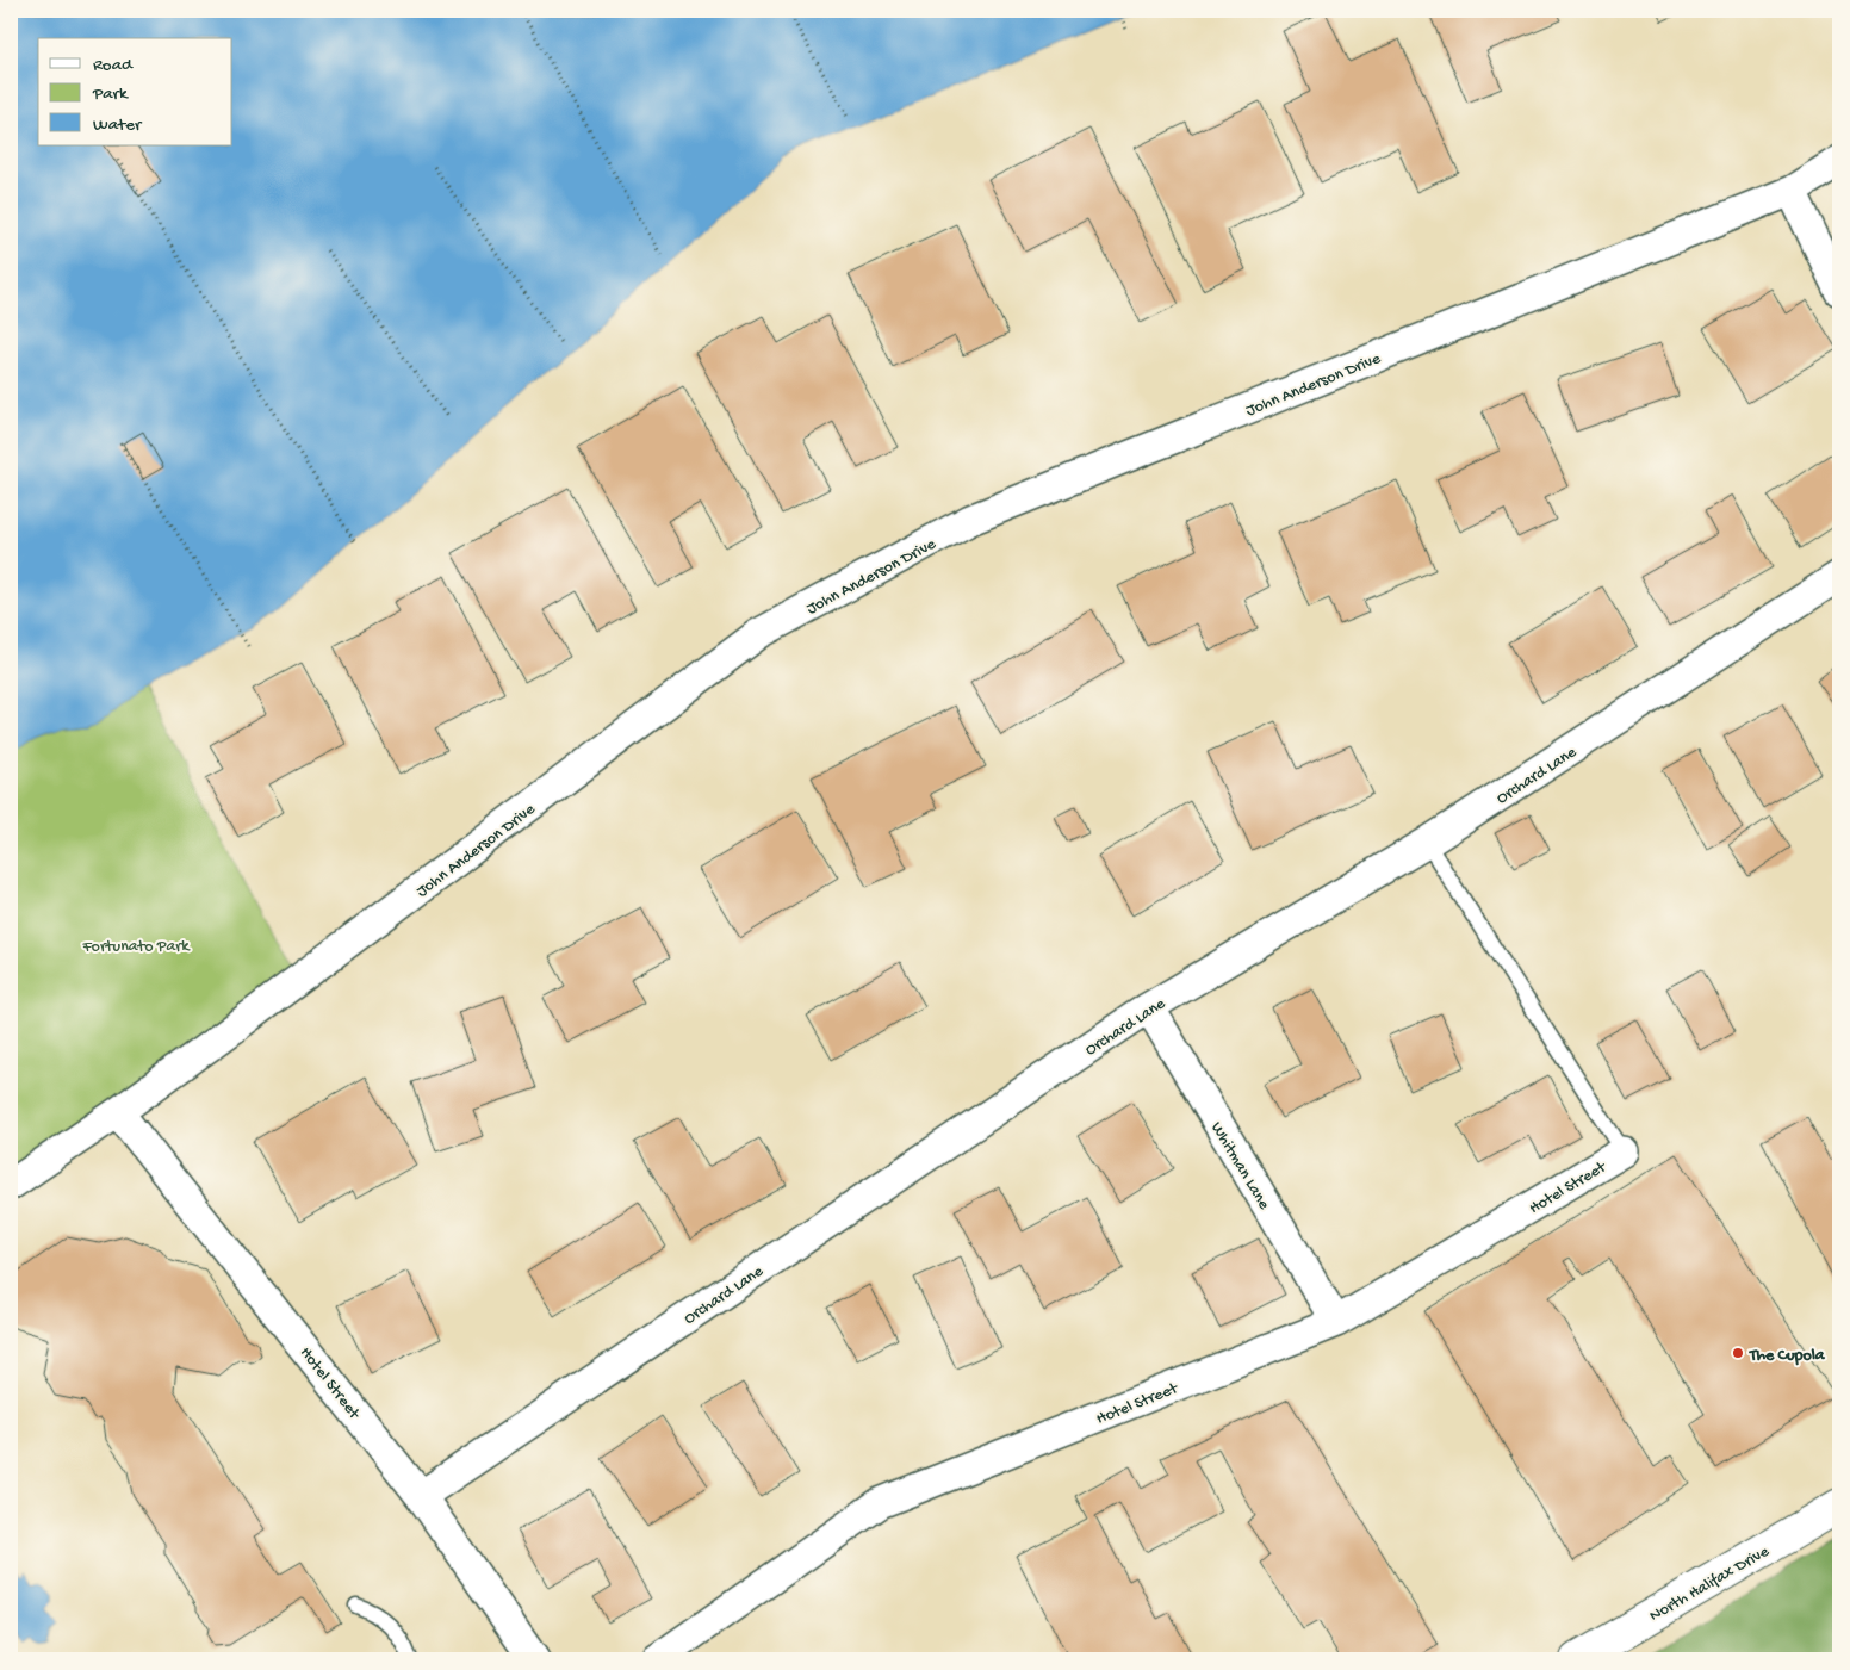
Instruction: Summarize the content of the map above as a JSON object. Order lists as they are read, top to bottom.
{
  "streets": {
    "street": [
      "John Anderson Drive",
      "Orchard Lane",
      "Whitman Lane",
      "Hotel Street",
      "North Halifax Drive"
    ]
  },
  "crossings": [
    ["John Anderson Drive", "Hotel Street"],
    ["Orchard Lane", "Whitman Lane"],
    ["Orchard Lane", "Hotel Street"],
    ["Whitman Lane", "Hotel Street"]
  ],
  "parks": ["Fortunato Park"],
  "places": ["The Cupola"],
  "legend": ["Road", "Park", "Water"]
}
